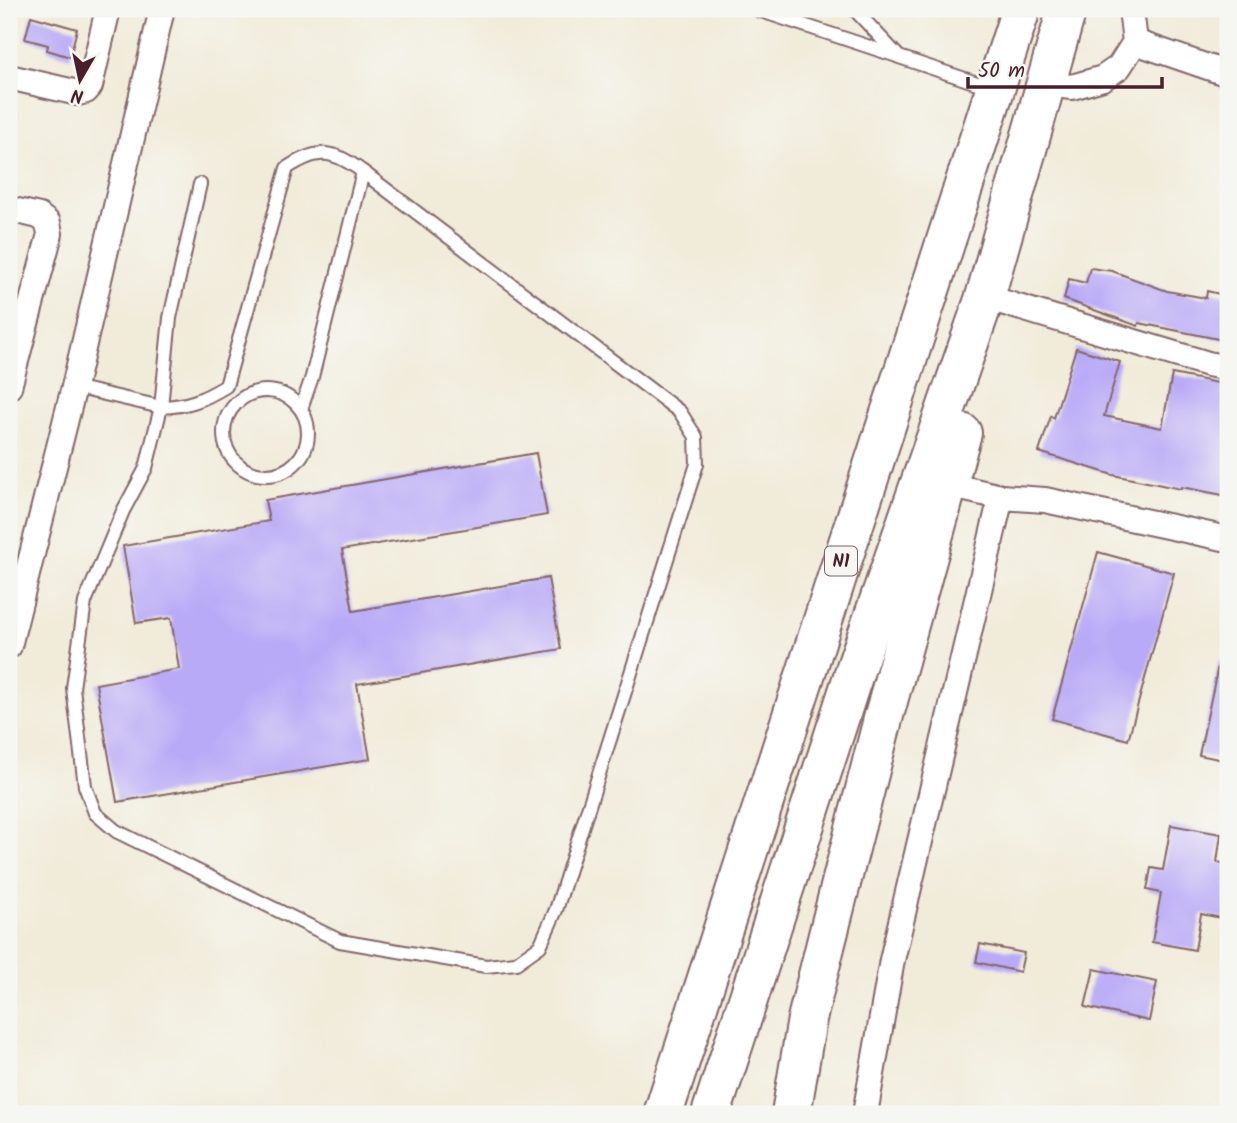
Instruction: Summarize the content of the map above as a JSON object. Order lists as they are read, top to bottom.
{
  "streets": {
    "highway": ["N1"]
  },
  "scale_bar": "50 m",
  "north": "bottom"
}
